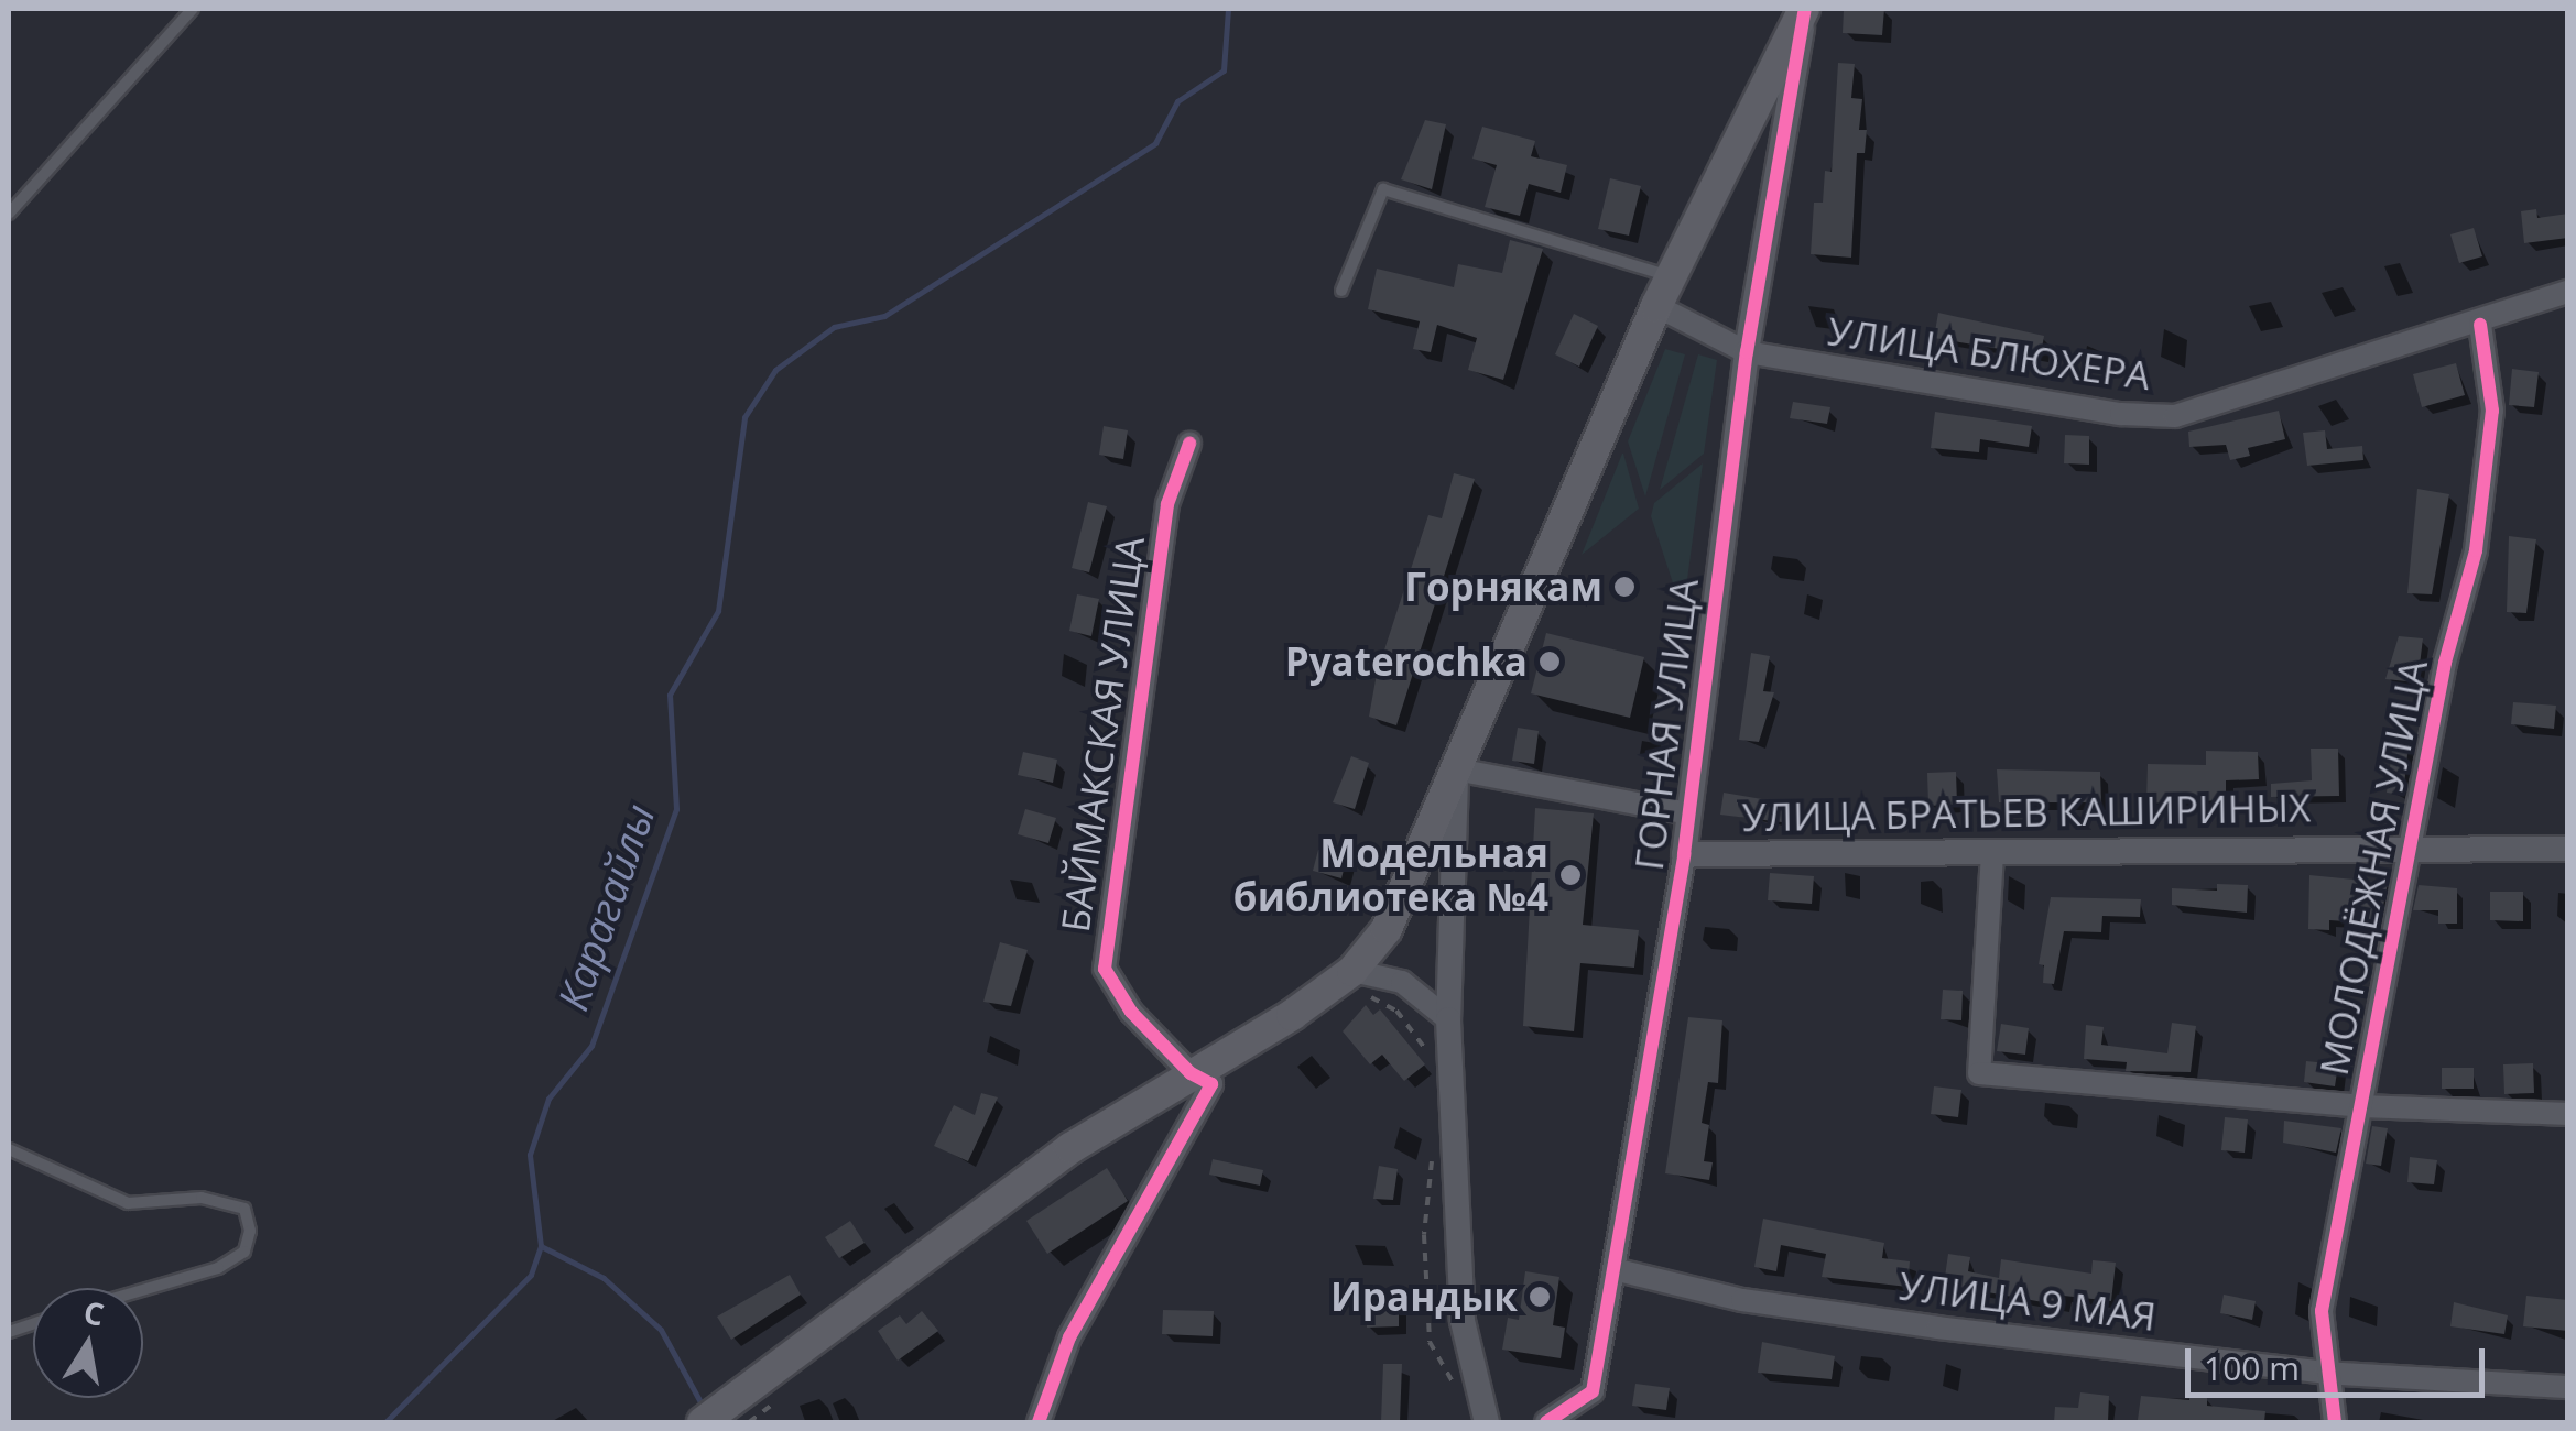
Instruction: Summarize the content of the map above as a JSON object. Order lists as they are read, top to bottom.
{
  "streets": {
    "main road": ["ГОРНАЯ УЛИЦА"],
    "street": [
      "УЛИЦА БЛЮХЕРА",
      "БАЙМАКСКАЯ УЛИЦА",
      "УЛИЦА БРАТЬЕВ КАШИРИНЫХ",
      "МОЛОДЁЖНАЯ УЛИЦА",
      "УЛИЦА 9 МАЯ"
    ]
  },
  "crossings": [
    ["УЛИЦА БЛЮХЕРА", "ГОРНАЯ УЛИЦА"],
    ["УЛИЦА БЛЮХЕРА", "МОЛОДЁЖНАЯ УЛИЦА"],
    ["ГОРНАЯ УЛИЦА", "УЛИЦА БРАТЬЕВ КАШИРИНЫХ"],
    ["ГОРНАЯ УЛИЦА", "УЛИЦА 9 МАЯ"],
    ["УЛИЦА БРАТЬЕВ КАШИРИНЫХ", "МОЛОДЁЖНАЯ УЛИЦА"],
    ["МОЛОДЁЖНАЯ УЛИЦА", "УЛИЦА 9 МАЯ"]
  ],
  "water": ["Карагайлы"],
  "places": [
    "Горнякам",
    "Pyaterochka",
    "Модельная библиотека №4",
    "Ирандык"
  ],
  "scale_bar": "100 m",
  "north": "top"
}
